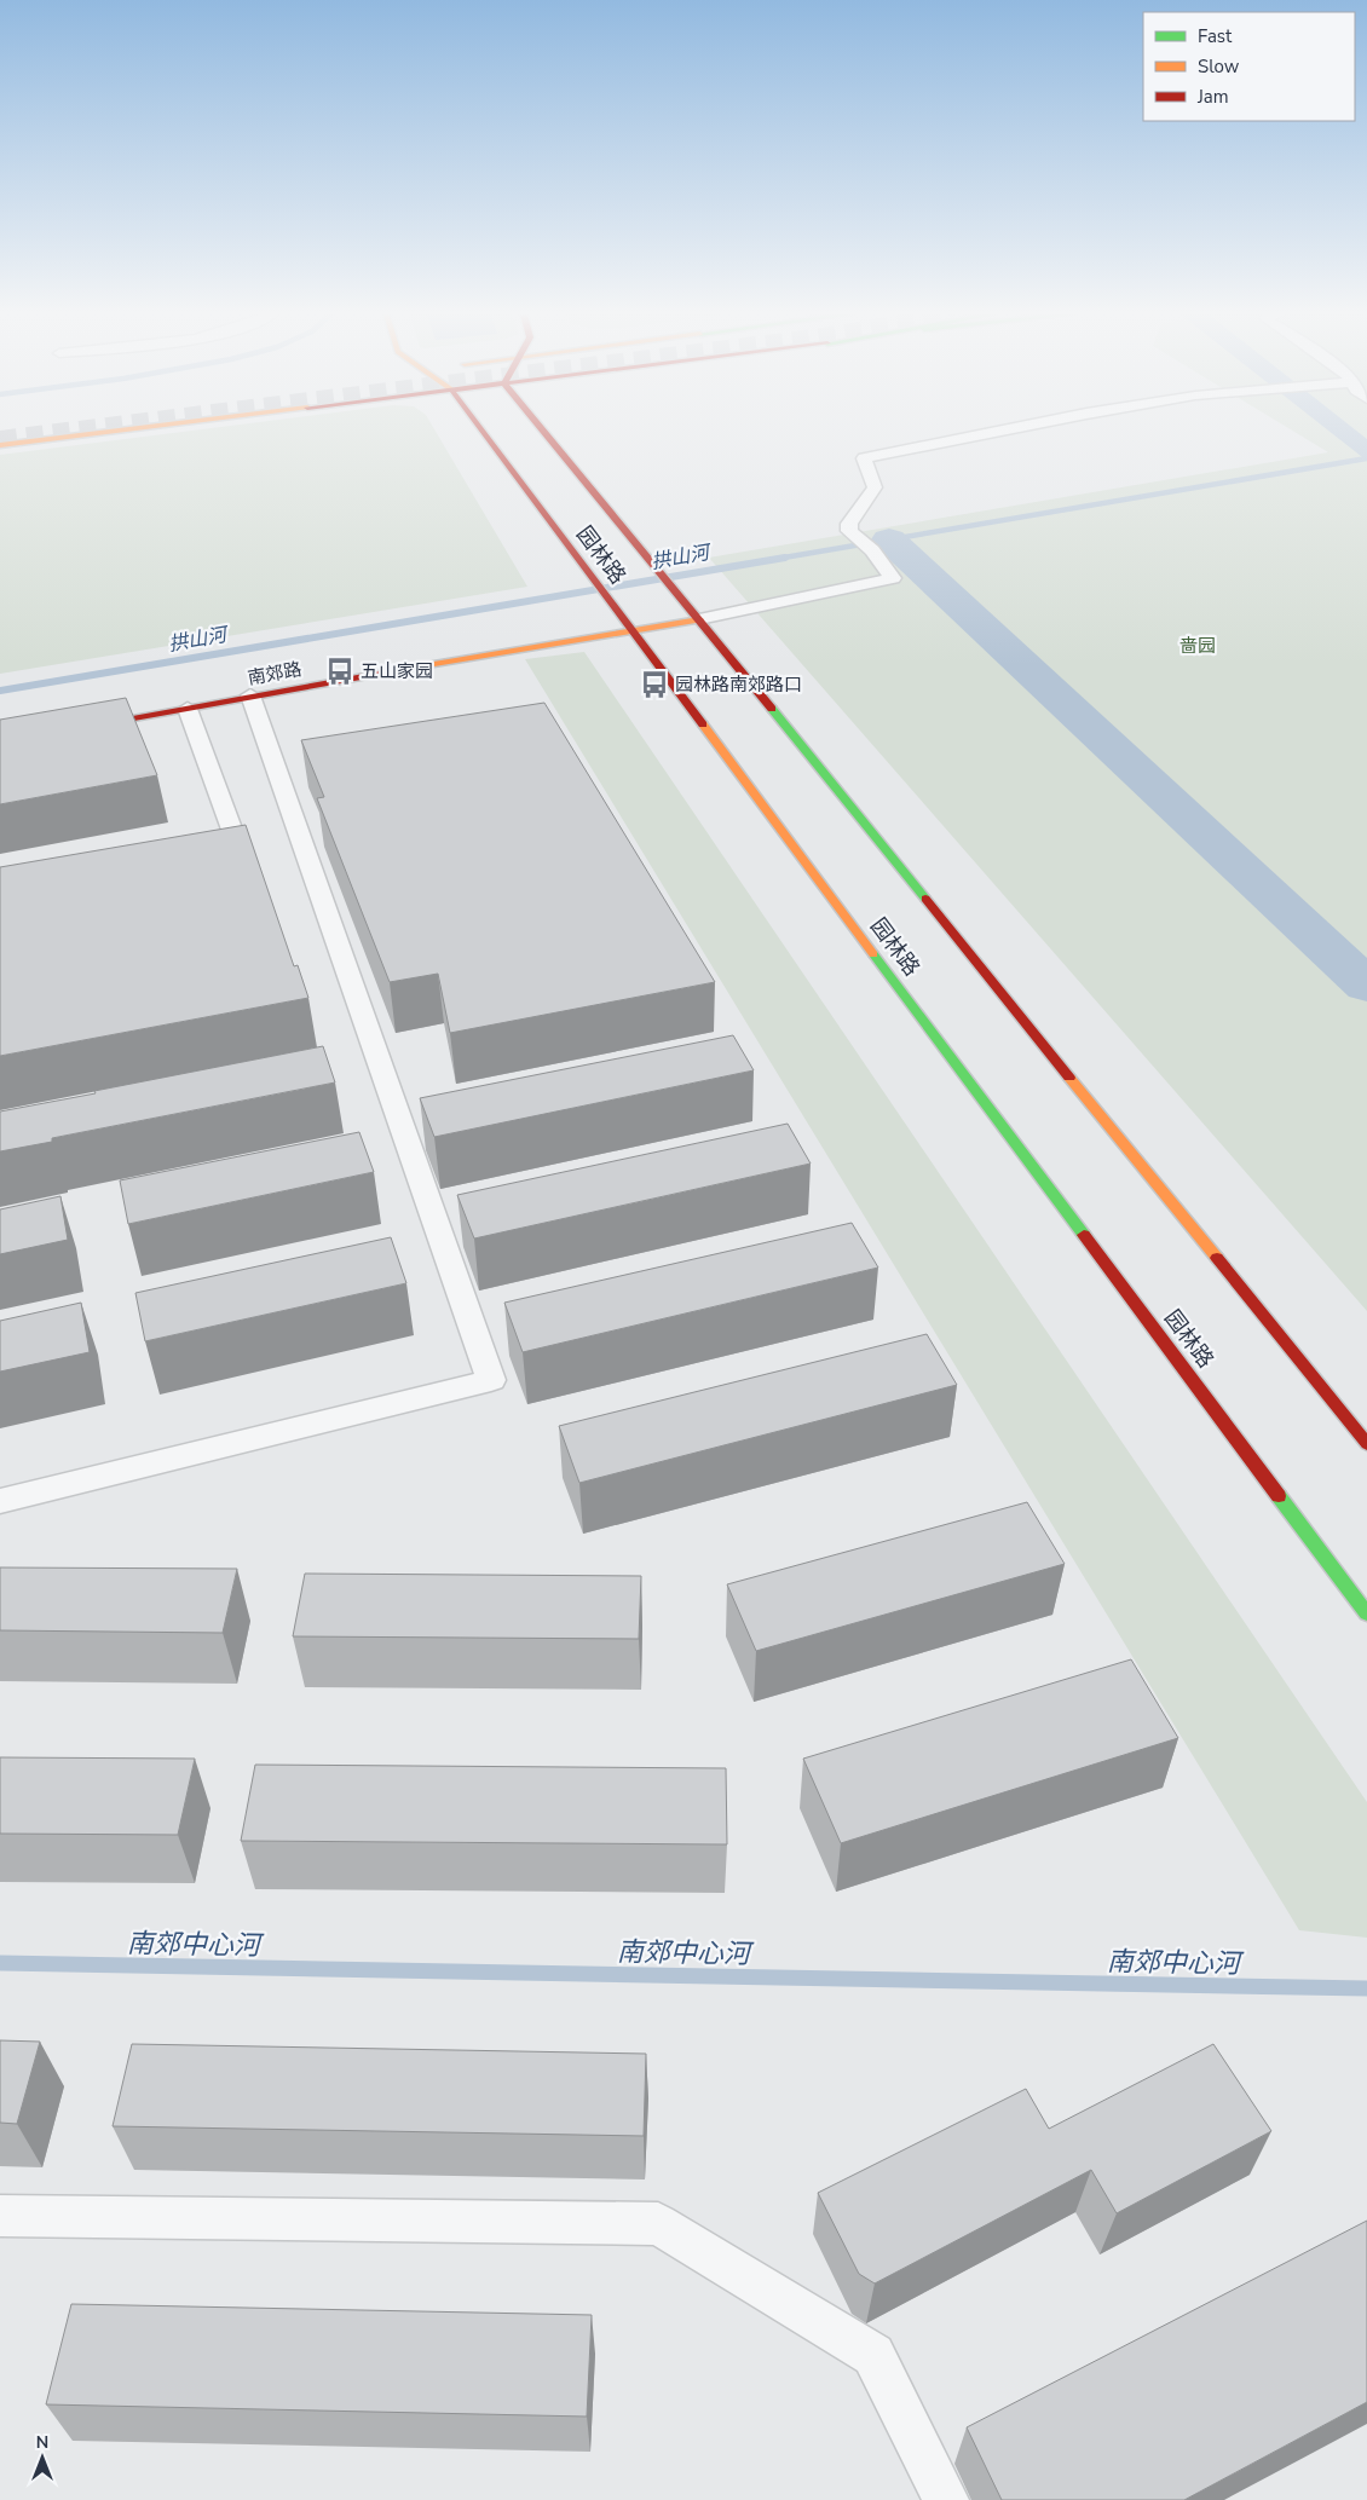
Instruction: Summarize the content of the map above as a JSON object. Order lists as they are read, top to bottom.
{
  "streets": {
    "main road": ["园林路", "南郊路"]
  },
  "crossings": [
    ["园林路", "南郊路"]
  ],
  "water": ["拱山河", "南郊中心河"],
  "parks": ["啬园"],
  "places": {
    "bus stop": ["五山家园", "园林路南郊路口"]
  },
  "legend": ["Fast", "Slow", "Jam"],
  "north": "top"
}
